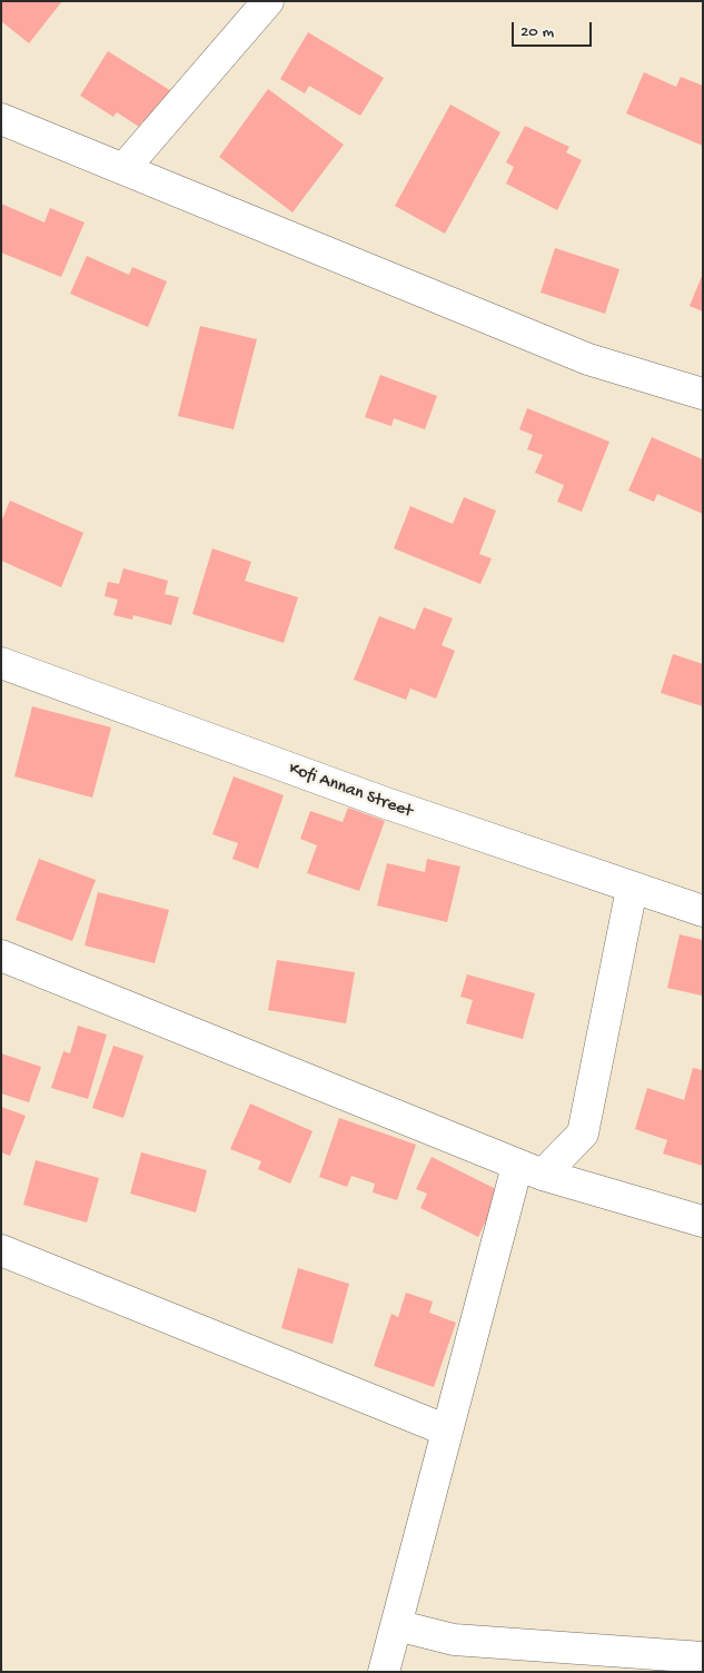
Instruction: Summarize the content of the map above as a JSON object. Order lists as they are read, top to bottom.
{
  "streets": {
    "street": ["Kofi Annan Street"]
  },
  "scale_bar": "20 m"
}
